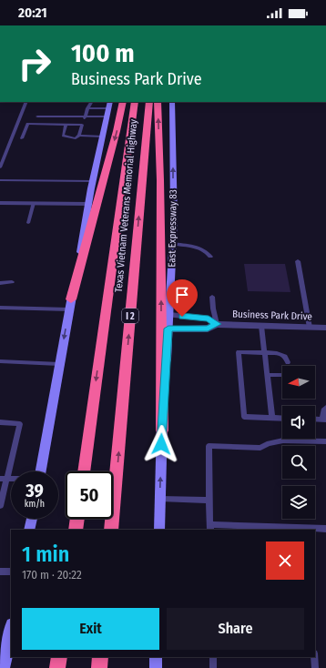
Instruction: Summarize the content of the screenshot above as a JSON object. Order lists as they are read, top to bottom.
{
  "streets": {
    "highway": ["Texas Vietnam Veterans Memorial Highway", "I 2"],
    "main road": ["East Expressway 83"],
    "street": ["Business Park Drive"]
  },
  "crossings": [
    ["East Expressway 83", "Business Park Drive"]
  ],
  "north": "left",
  "page": {
    "status": "20:21",
    "turn": ["100 m", "Business Park Drive"],
    "speed": "39 km/h",
    "limit": "50",
    "heading": ["1 min", "170 m · 20:22"],
    "buttons": ["Exit", "Share"]
  }
}
